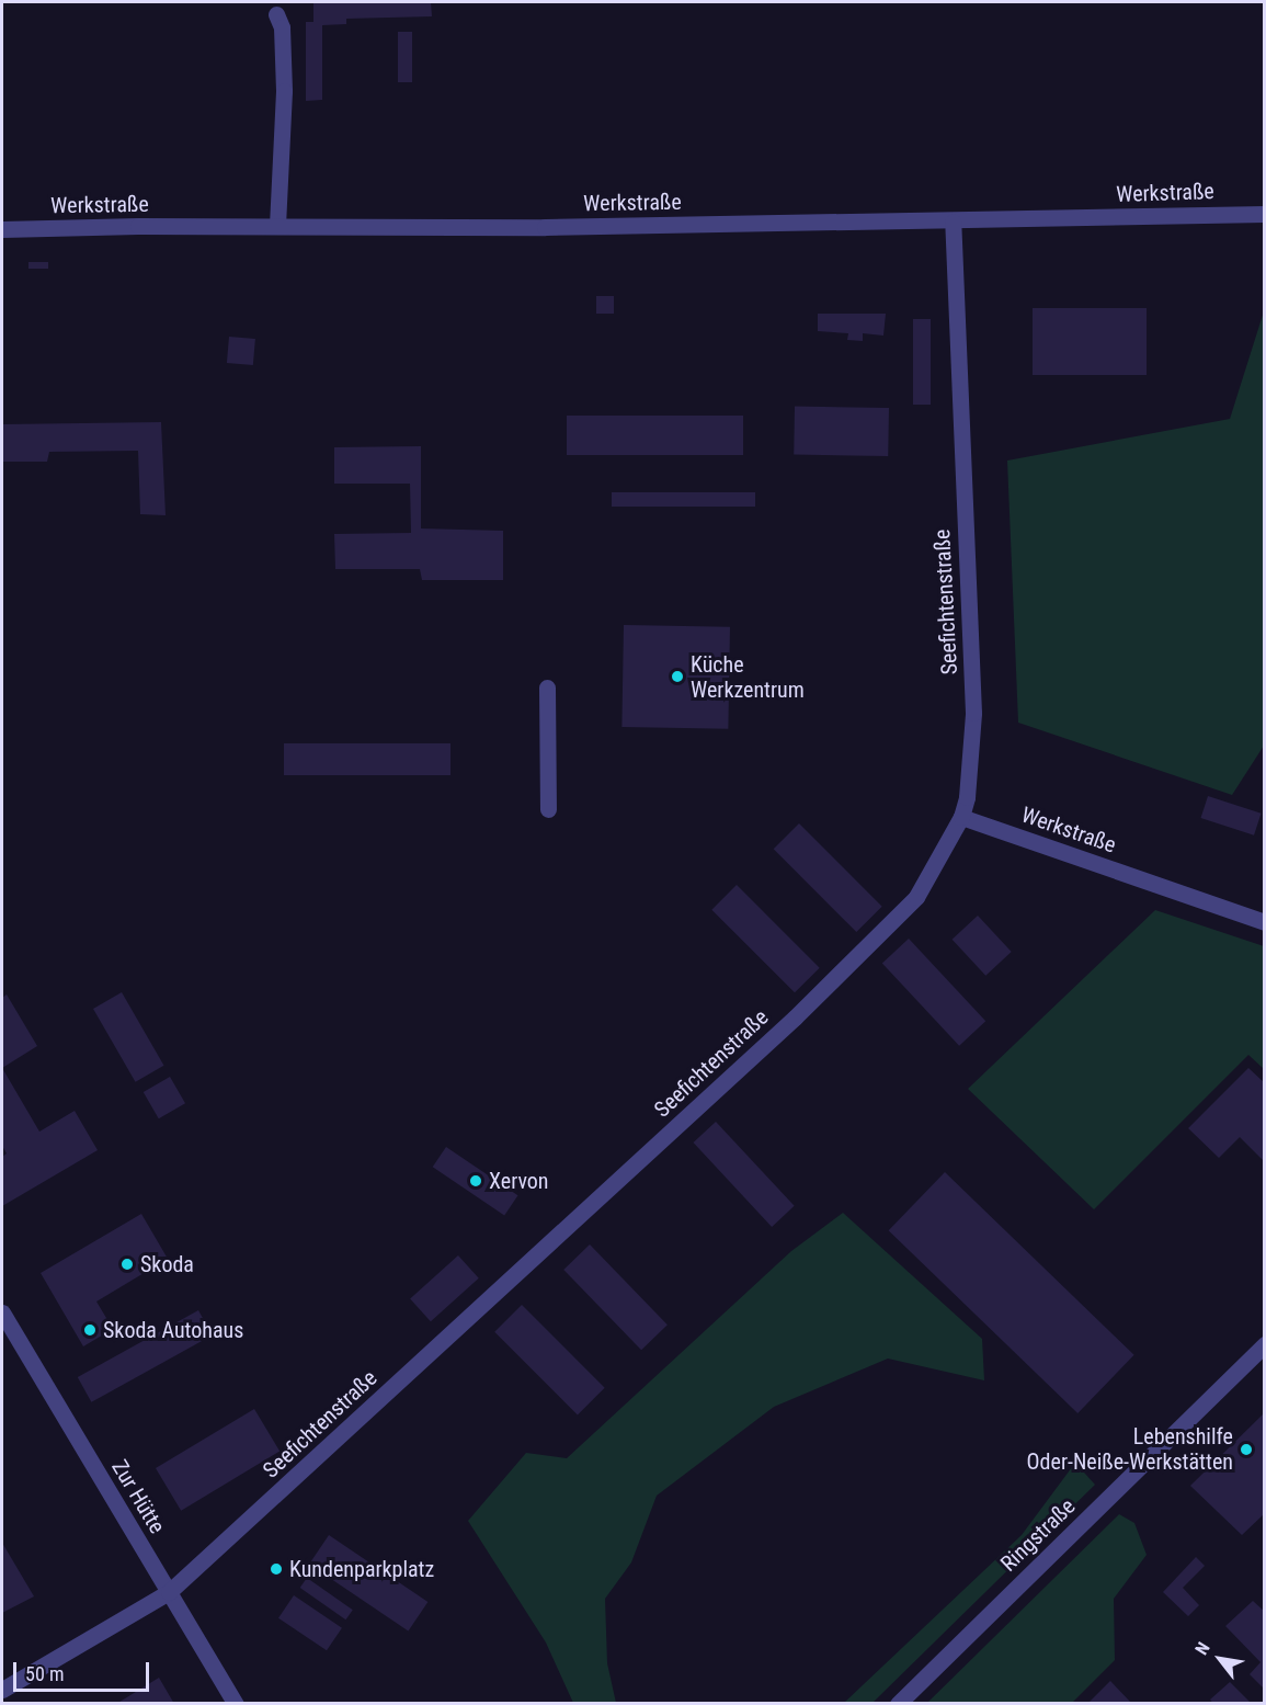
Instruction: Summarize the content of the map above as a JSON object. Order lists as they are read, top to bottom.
{
  "streets": {
    "street": [
      "Werkstraße",
      "Seefichtenstraße",
      "Zur Hütte",
      "Ringstraße"
    ]
  },
  "crossings": [
    ["Werkstraße", "Seefichtenstraße"],
    ["Seefichtenstraße", "Zur Hütte"]
  ],
  "places": [
    "Küche Werkzentrum",
    "Xervon",
    "Skoda",
    "Skoda Autohaus",
    "Lebenshilfe Oder-Neiße-Werkstätten",
    "Kundenparkplatz"
  ],
  "scale_bar": "50 m",
  "north": "top left"
}
